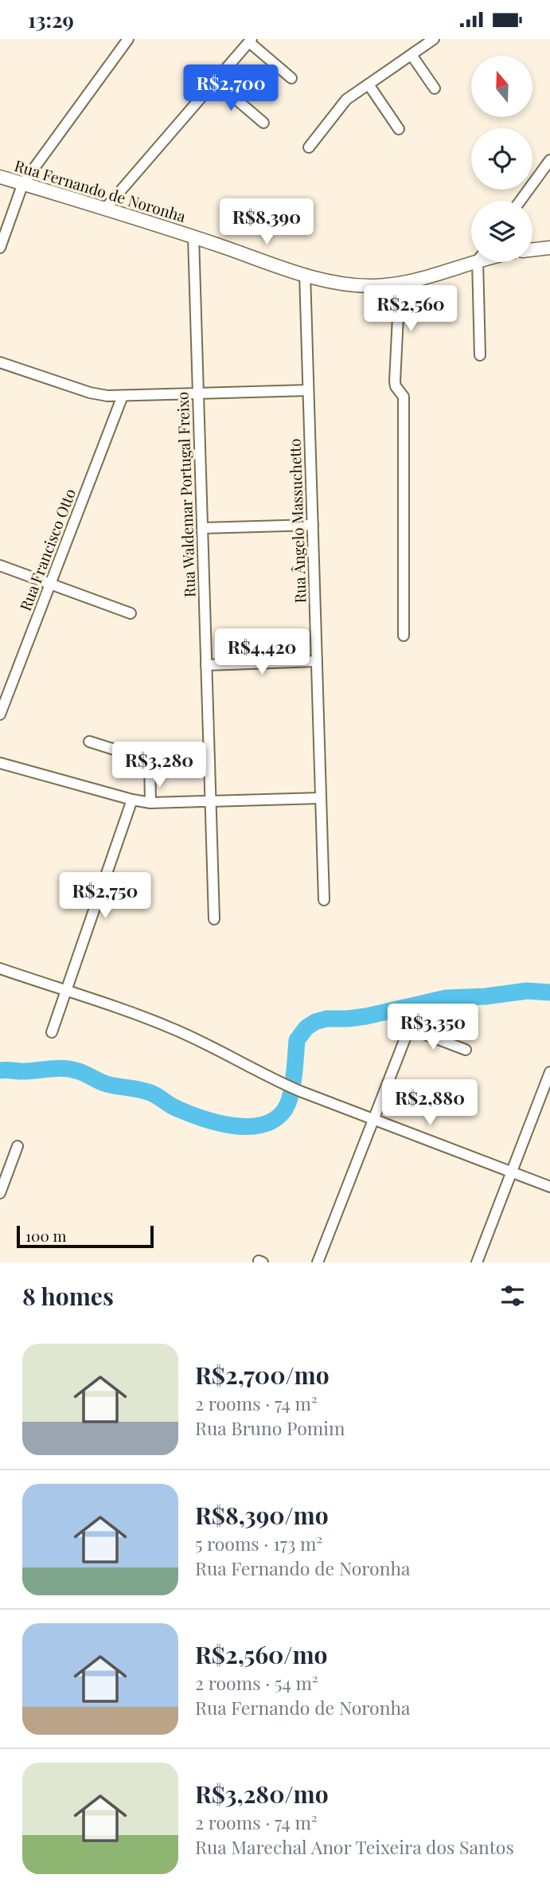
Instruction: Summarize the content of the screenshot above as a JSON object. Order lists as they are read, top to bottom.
{
  "streets": {
    "main road": ["Rua Fernando de Noronha"],
    "street": ["Rua Waldemar Portugal Freixo", "Rua Ângelo Massuchetto", "Rua Francisco Otto"]
  },
  "crossings": [
    ["Rua Fernando de Noronha", "Rua Waldemar Portugal Freixo"],
    ["Rua Fernando de Noronha", "Rua Ângelo Massuchetto"]
  ],
  "scale_bar": "100 m",
  "north": "top",
  "page": {
    "status": "13:29",
    "price": [
      "R$2,700",
      "R$8,390",
      "R$2,560",
      "R$4,420",
      "R$3,280",
      "R$2,750",
      "R$3,350",
      "R$2,880"
    ],
    "scale": "100 m",
    "heading": "8 homes",
    "list": [
      {
        "name": "R$2,700/mo",
        "note": "2 rooms · 74 m² · Rua Bruno Pomim"
      },
      {
        "name": "R$8,390/mo",
        "note": "5 rooms · 173 m² · Rua Fernando de Noronha"
      },
      {
        "name": "R$2,560/mo",
        "note": "2 rooms · 54 m² · Rua Fernando de Noronha"
      },
      {
        "name": "R$3,280/mo",
        "note": "2 rooms · 74 m² · Rua Marechal Anor Teixeira dos Santos"
      }
    ]
  }
}
